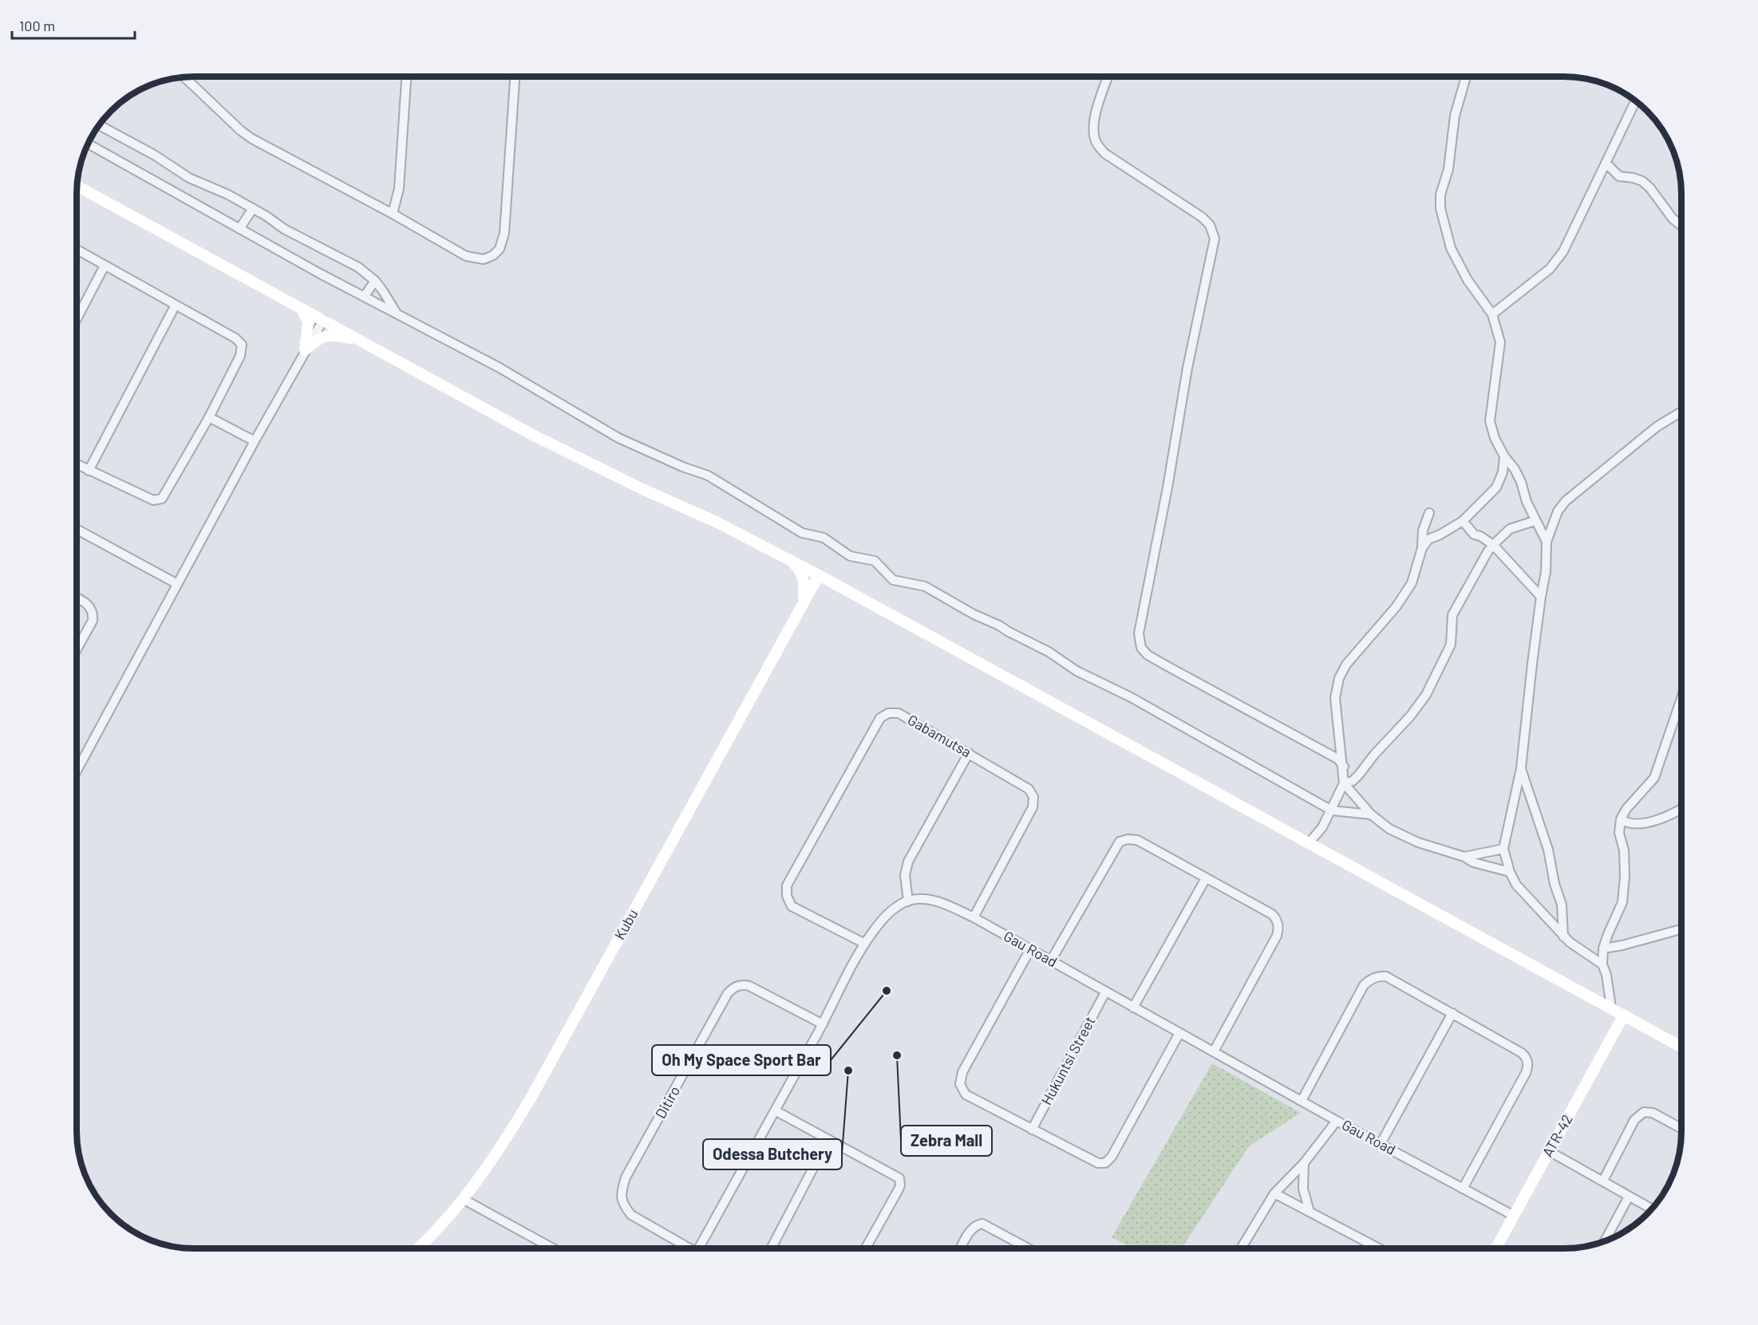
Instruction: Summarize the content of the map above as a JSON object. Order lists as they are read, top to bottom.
{
  "streets": {
    "main road": ["Kubu", "ATR-42"],
    "street": [
      "Gabamutsa",
      "Gau Road",
      "Hukuntsi Street",
      "Ditiro"
    ]
  },
  "crossings": [
    ["Gabamutsa", "Gau Road"],
    ["Gau Road", "Hukuntsi Street"],
    ["Gau Road", "Ditiro"],
    ["Gau Road", "ATR-42"]
  ],
  "places": ["Oh My Space Sport Bar", "Zebra Mall", "Odessa Butchery"],
  "scale_bar": "100 m"
}
